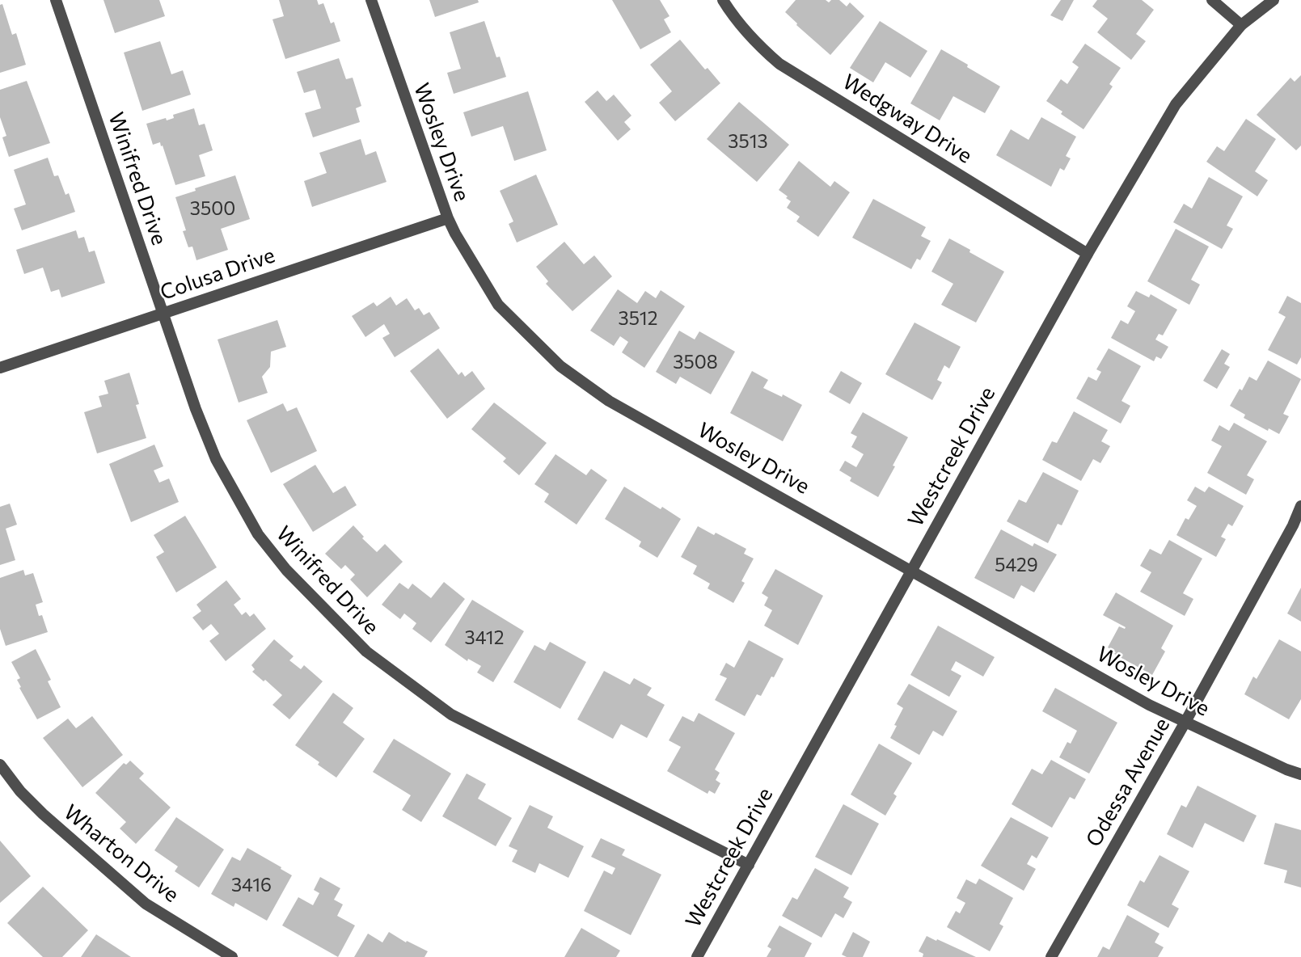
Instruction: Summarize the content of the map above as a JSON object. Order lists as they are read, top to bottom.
{
  "streets": {
    "street": [
      "Wedgway Drive",
      "Wosley Drive",
      "Winifred Drive",
      "Colusa Drive",
      "Westcreek Drive",
      "Odessa Avenue",
      "Wharton Drive"
    ]
  },
  "crossings": [
    ["Wedgway Drive", "Westcreek Drive"],
    ["Wosley Drive", "Colusa Drive"],
    ["Wosley Drive", "Westcreek Drive"],
    ["Wosley Drive", "Odessa Avenue"],
    ["Winifred Drive", "Colusa Drive"],
    ["Winifred Drive", "Westcreek Drive"]
  ],
  "house_numbers": [
    "3513",
    "3500",
    "3512",
    "3508",
    "5429",
    "3412",
    "3416"
  ]
}
